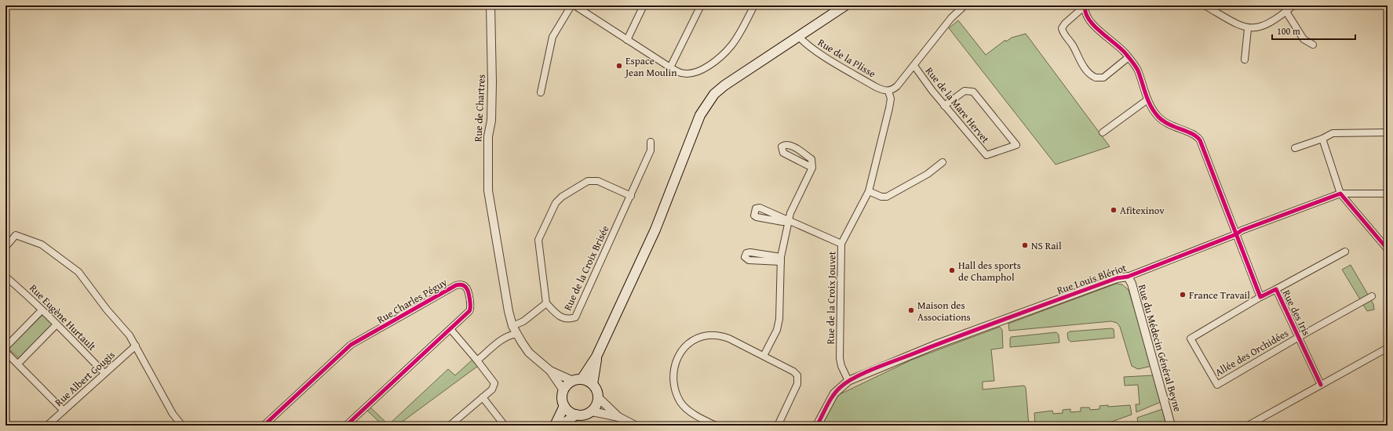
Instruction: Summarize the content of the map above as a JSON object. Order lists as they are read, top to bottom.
{
  "streets": {
    "street": [
      "Rue de la Plisse",
      "Rue de la Mare Hervet",
      "Rue de Chartres",
      "Rue de la Croix Brisée",
      "Rue Louis Blériot",
      "Rue de la Croix Jouvet",
      "Rue Charles Péguy",
      "Rue des Iris",
      "Rue Eugène Hurtault",
      "Rue du Médecin Général Beyne",
      "Allée des Orchidées",
      "Rue Albert Gougis"
    ]
  },
  "crossings": [
    ["Rue de la Plisse", "Rue de la Croix Jouvet"],
    ["Rue Louis Blériot", "Rue de la Croix Jouvet"],
    ["Rue Louis Blériot", "Rue du Médecin Général Beyne"],
    ["Rue des Iris", "Allée des Orchidées"],
    ["Rue Eugène Hurtault", "Rue Albert Gougis"]
  ],
  "places": [
    "Espace Jean Moulin",
    "Afitexinov",
    "NS Rail",
    "Hall des sports de Champhol",
    "France Travail",
    "Maison des Associations"
  ],
  "scale_bar": "100 m"
}
